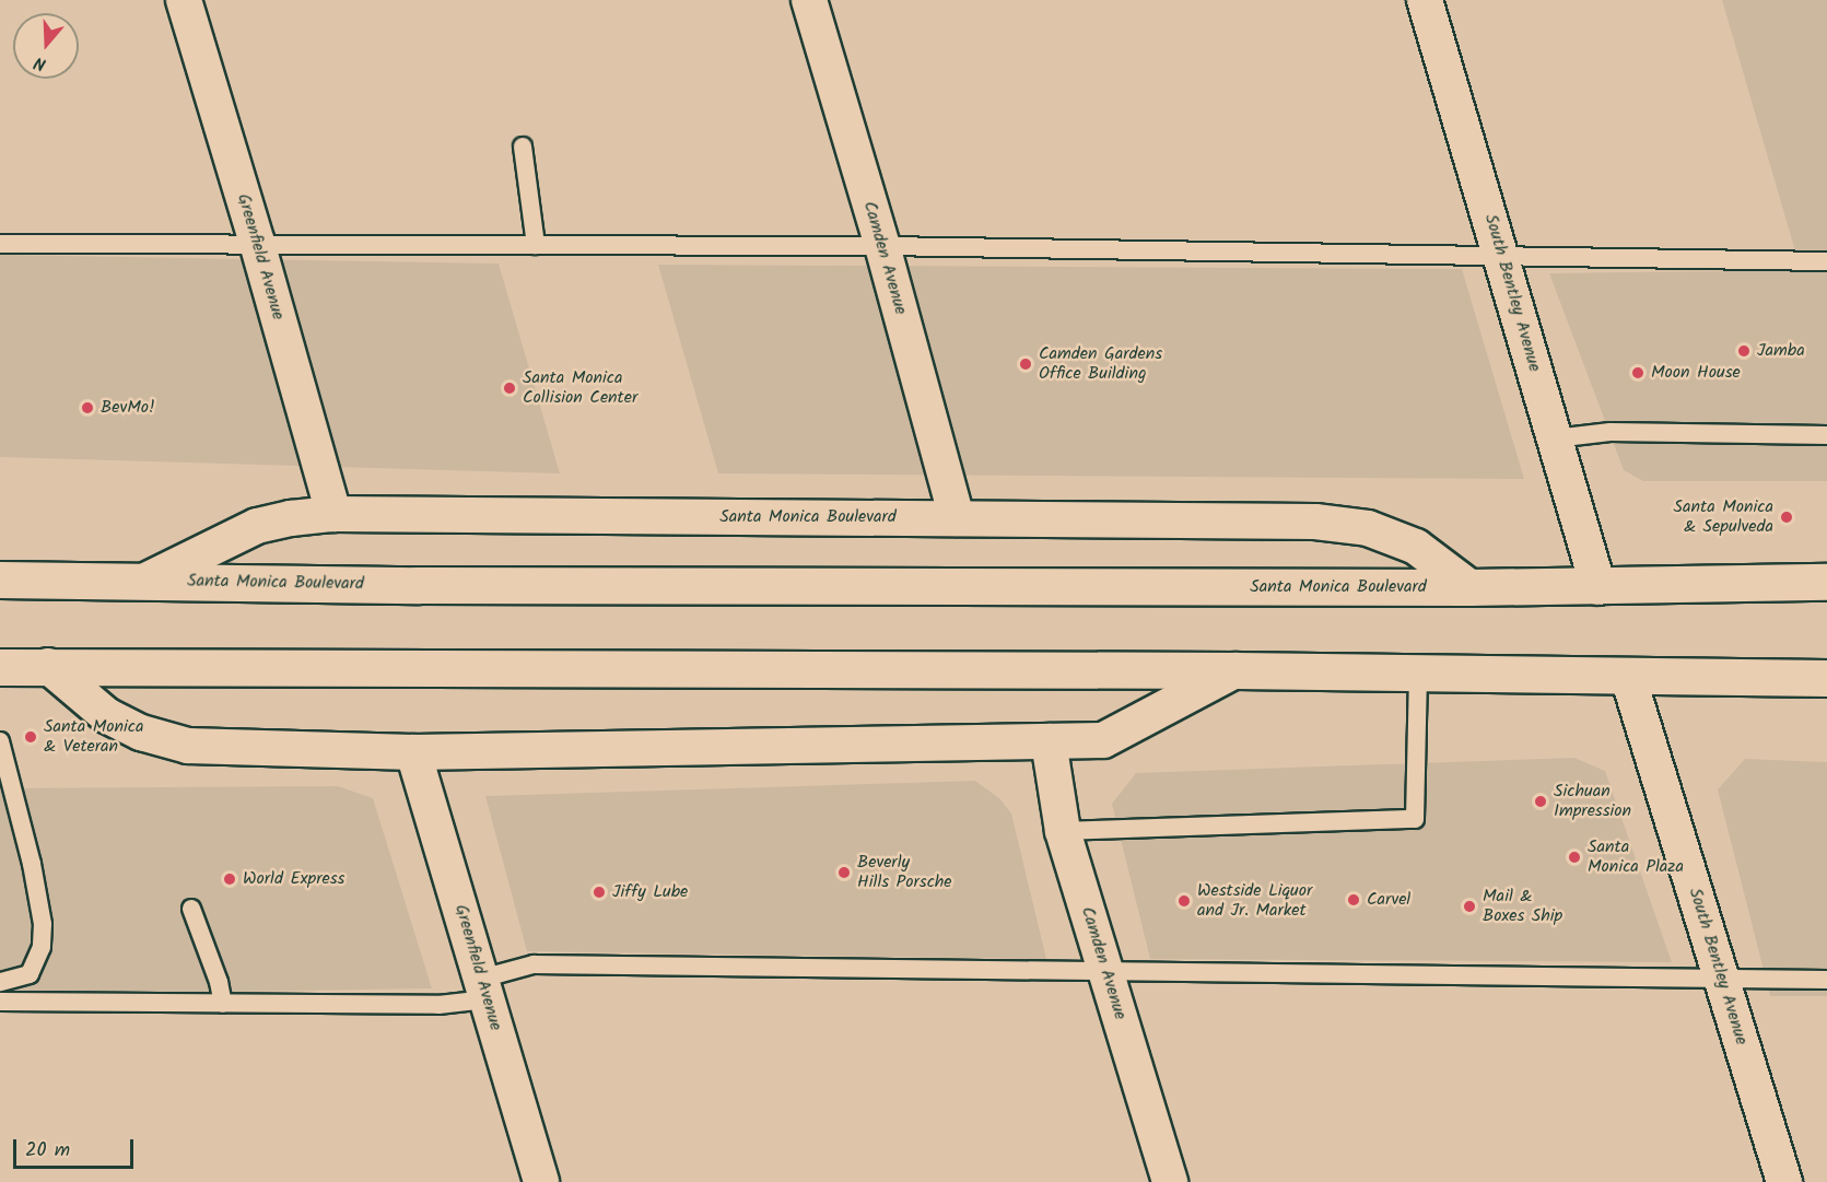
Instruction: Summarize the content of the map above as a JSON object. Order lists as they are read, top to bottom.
{
  "streets": {
    "main road": ["Santa Monica Boulevard"],
    "street": ["Greenfield Avenue", "Camden Avenue", "South Bentley Avenue"]
  },
  "crossings": [
    ["Greenfield Avenue", "Santa Monica Boulevard"],
    ["Camden Avenue", "Santa Monica Boulevard"],
    ["South Bentley Avenue", "Santa Monica Boulevard"]
  ],
  "places": [
    "Jamba",
    "Camden Gardens Office Building",
    "Moon House",
    "Santa Monica Collision Center",
    "BevMo!",
    "Santa Monica & Sepulveda",
    "Santa Monica & Veteran",
    "Sichuan Impression",
    "Santa Monica Plaza",
    "Beverly Hills Porsche",
    "World Express",
    "Jiffy Lube",
    "Carvel",
    "Westside Liquor and Jr. Market",
    "Mail & Boxes Ship"
  ],
  "scale_bar": "20 m",
  "north": "bottom"
}
